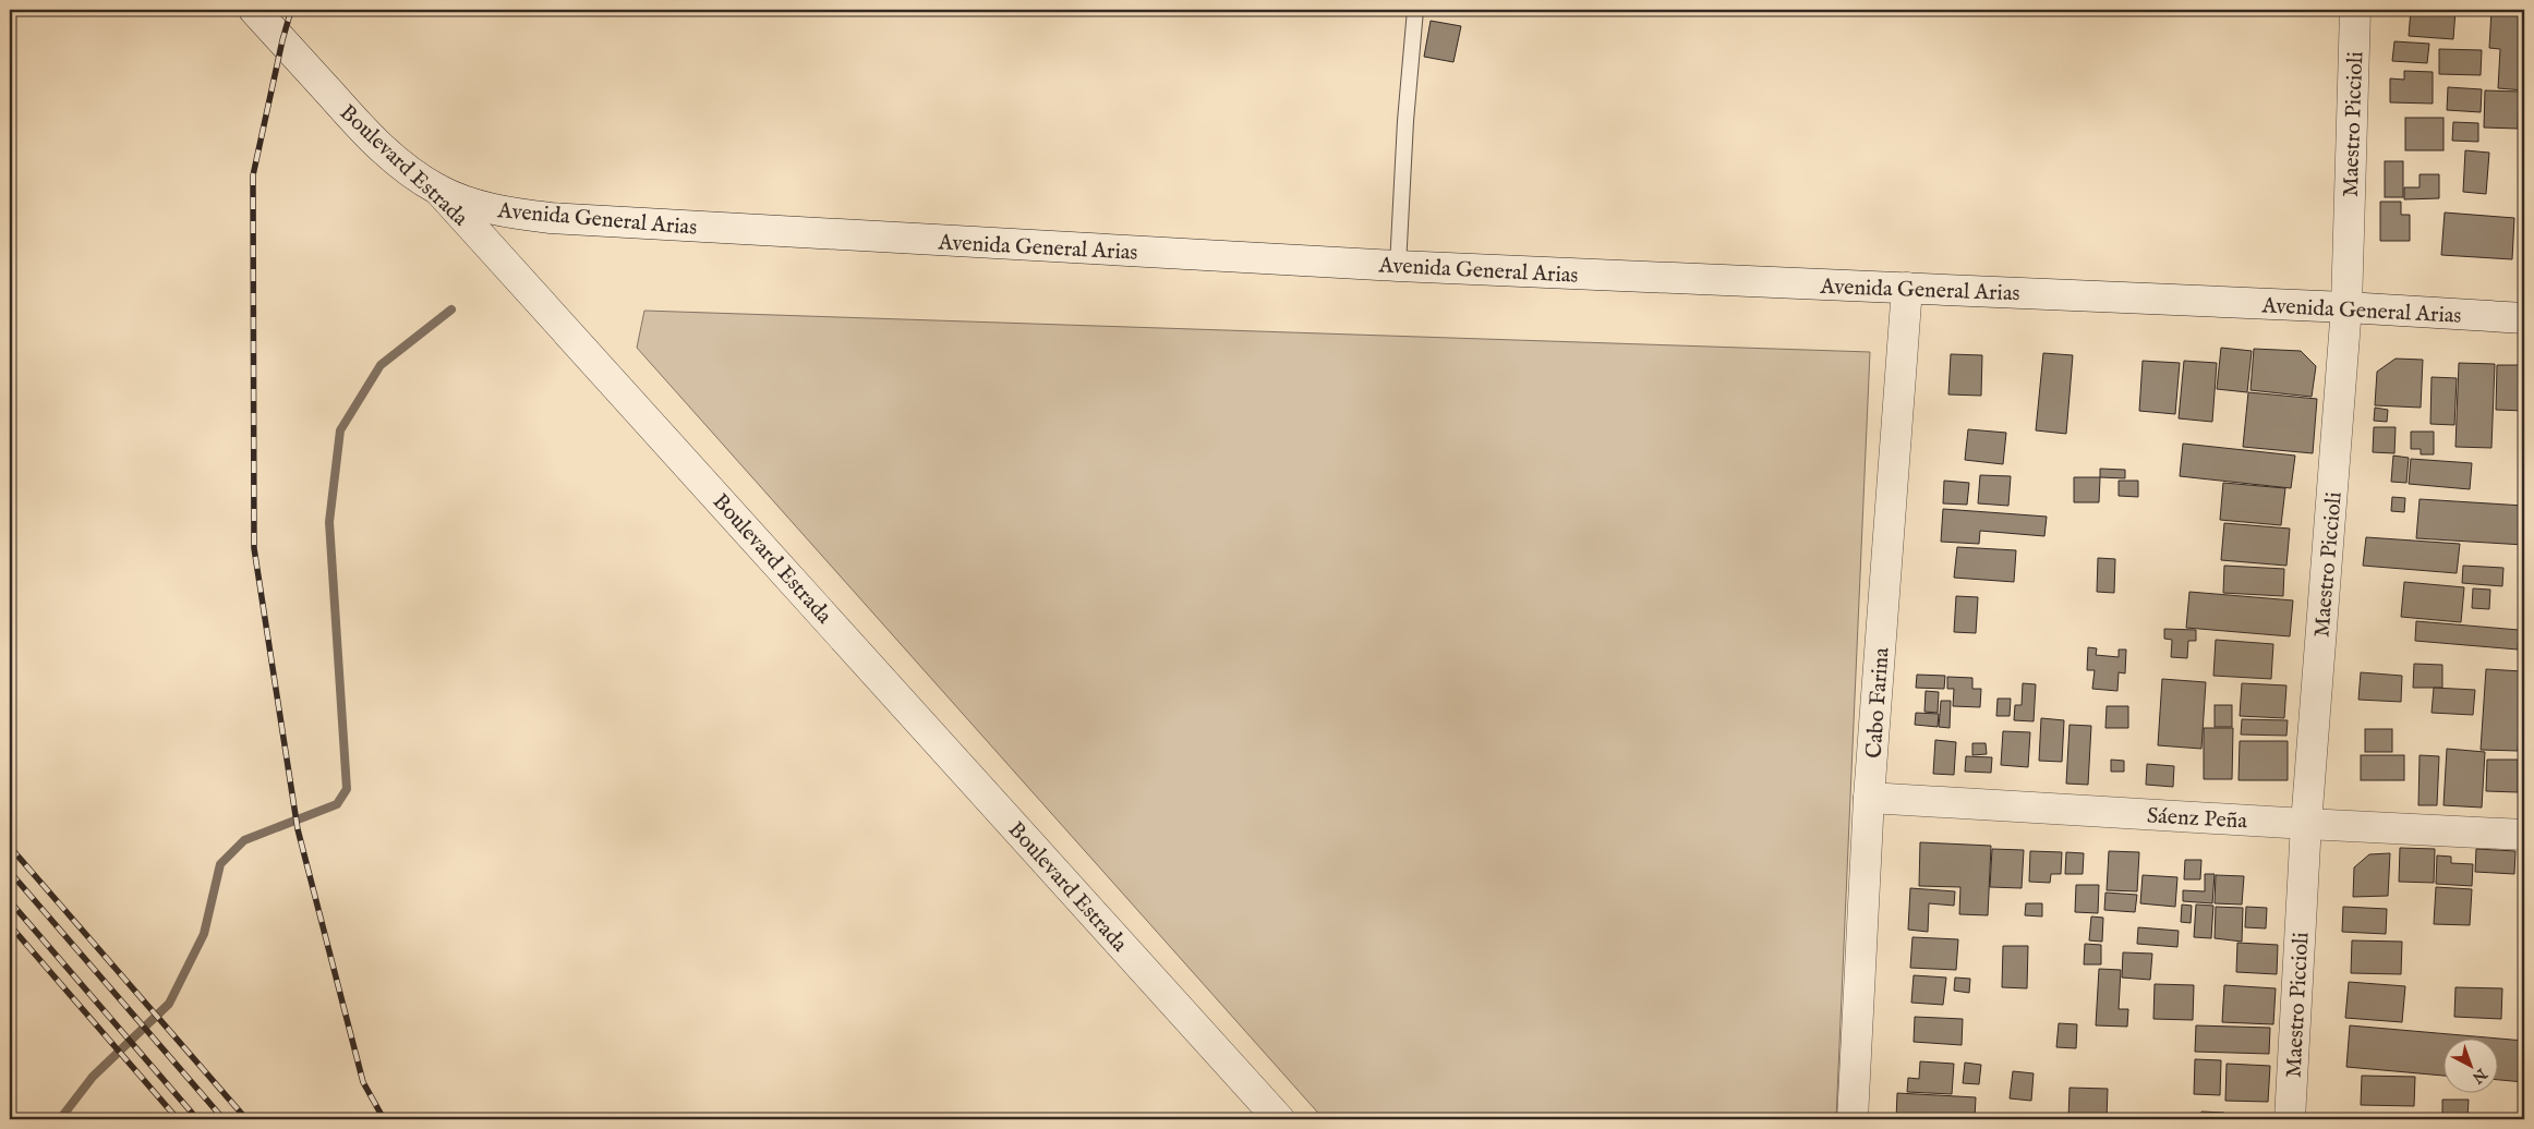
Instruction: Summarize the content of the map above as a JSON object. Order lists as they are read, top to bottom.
{
  "streets": {
    "street": [
      "Maestro Piccioli",
      "Boulevard Estrada",
      "Avenida General Arias",
      "Cabo Farina",
      "Sáenz Peña"
    ]
  },
  "crossings": [
    ["Maestro Piccioli", "Avenida General Arias"],
    ["Maestro Piccioli", "Sáenz Peña"],
    ["Boulevard Estrada", "Avenida General Arias"],
    ["Avenida General Arias", "Cabo Farina"],
    ["Cabo Farina", "Sáenz Peña"]
  ],
  "north": "bottom right"
}
